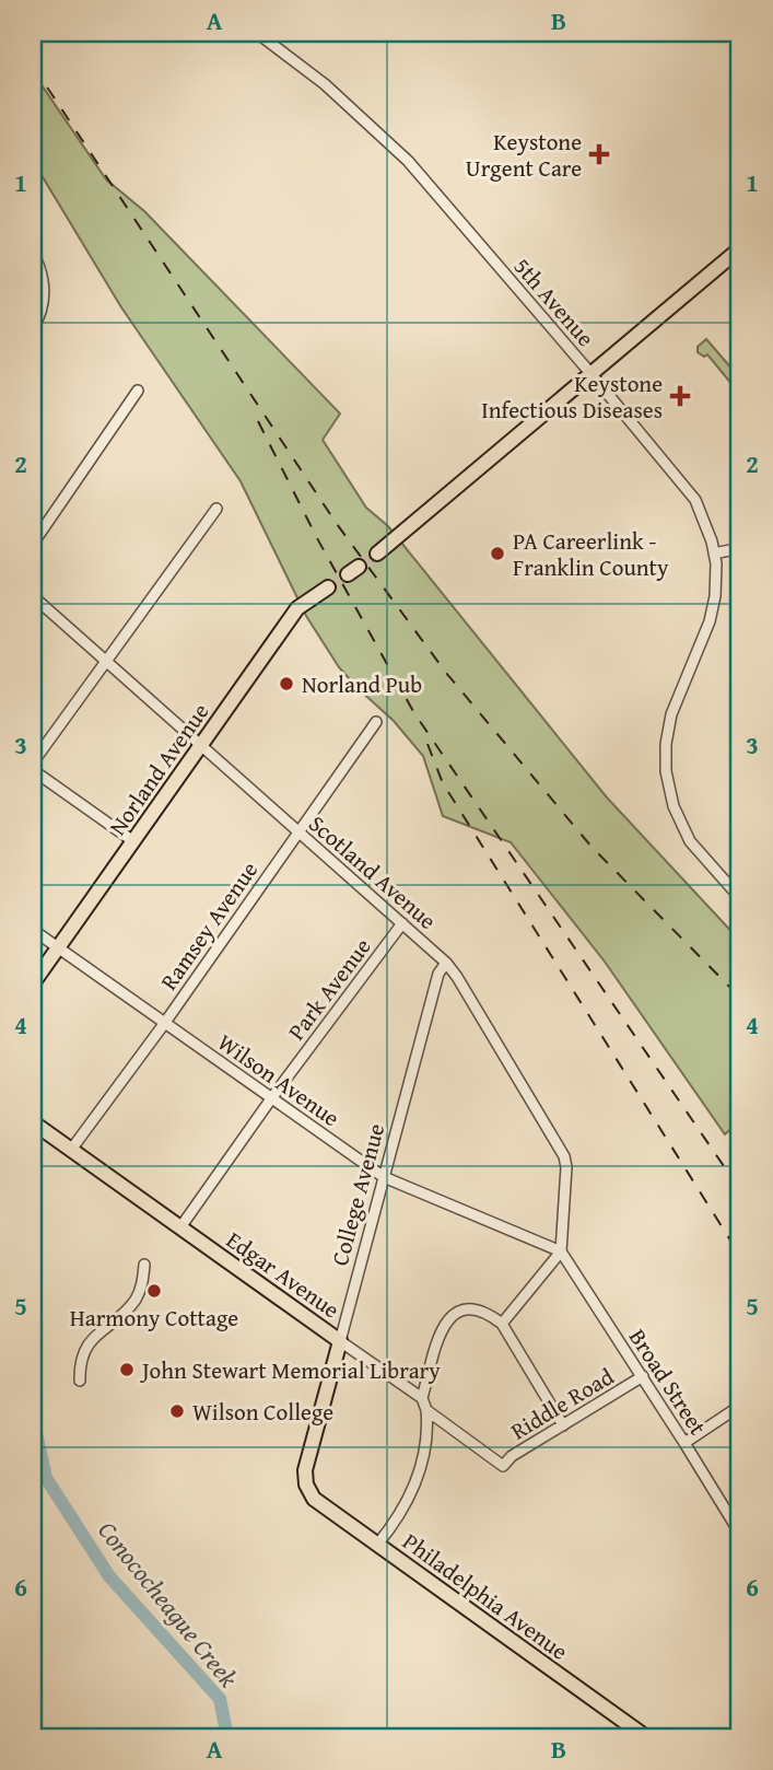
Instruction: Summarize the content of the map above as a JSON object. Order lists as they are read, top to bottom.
{
  "streets": {
    "main road": [
      "Norland Avenue",
      "College Avenue",
      "Edgar Avenue",
      "Philadelphia Avenue"
    ],
    "street": [
      "5th Avenue",
      "Scotland Avenue",
      "Ramsey Avenue",
      "Park Avenue",
      "Wilson Avenue",
      "Broad Street",
      "Riddle Road"
    ]
  },
  "crossings": [
    ["Norland Avenue", "Scotland Avenue"],
    ["Norland Avenue", "Wilson Avenue"],
    ["Scotland Avenue", "Ramsey Avenue"],
    ["Scotland Avenue", "Park Avenue"],
    ["Scotland Avenue", "Wilson Avenue"],
    ["Scotland Avenue", "College Avenue"],
    ["Scotland Avenue", "Broad Street"],
    ["Ramsey Avenue", "Wilson Avenue"],
    ["Ramsey Avenue", "Edgar Avenue"],
    ["Park Avenue", "Wilson Avenue"],
    ["Park Avenue", "Edgar Avenue"],
    ["Wilson Avenue", "College Avenue"],
    ["Wilson Avenue", "Broad Street"],
    ["College Avenue", "Edgar Avenue"],
    ["College Avenue", "Philadelphia Avenue"],
    ["Broad Street", "Riddle Road"]
  ],
  "water": ["Conococheague Creek"],
  "places": {
    "health": ["Keystone Urgent Care", "Keystone Infectious Diseases"],
    "other": [
      "PA Careerlink - Franklin County",
      "Norland Pub",
      "Harmony Cottage",
      "John Stewart Memorial Library",
      "Wilson College"
    ]
  },
  "grid": {
    "columns": ["A", "B"],
    "rows": [
      "1",
      "2",
      "3",
      "4",
      "5",
      "6"
    ]
  }
}
